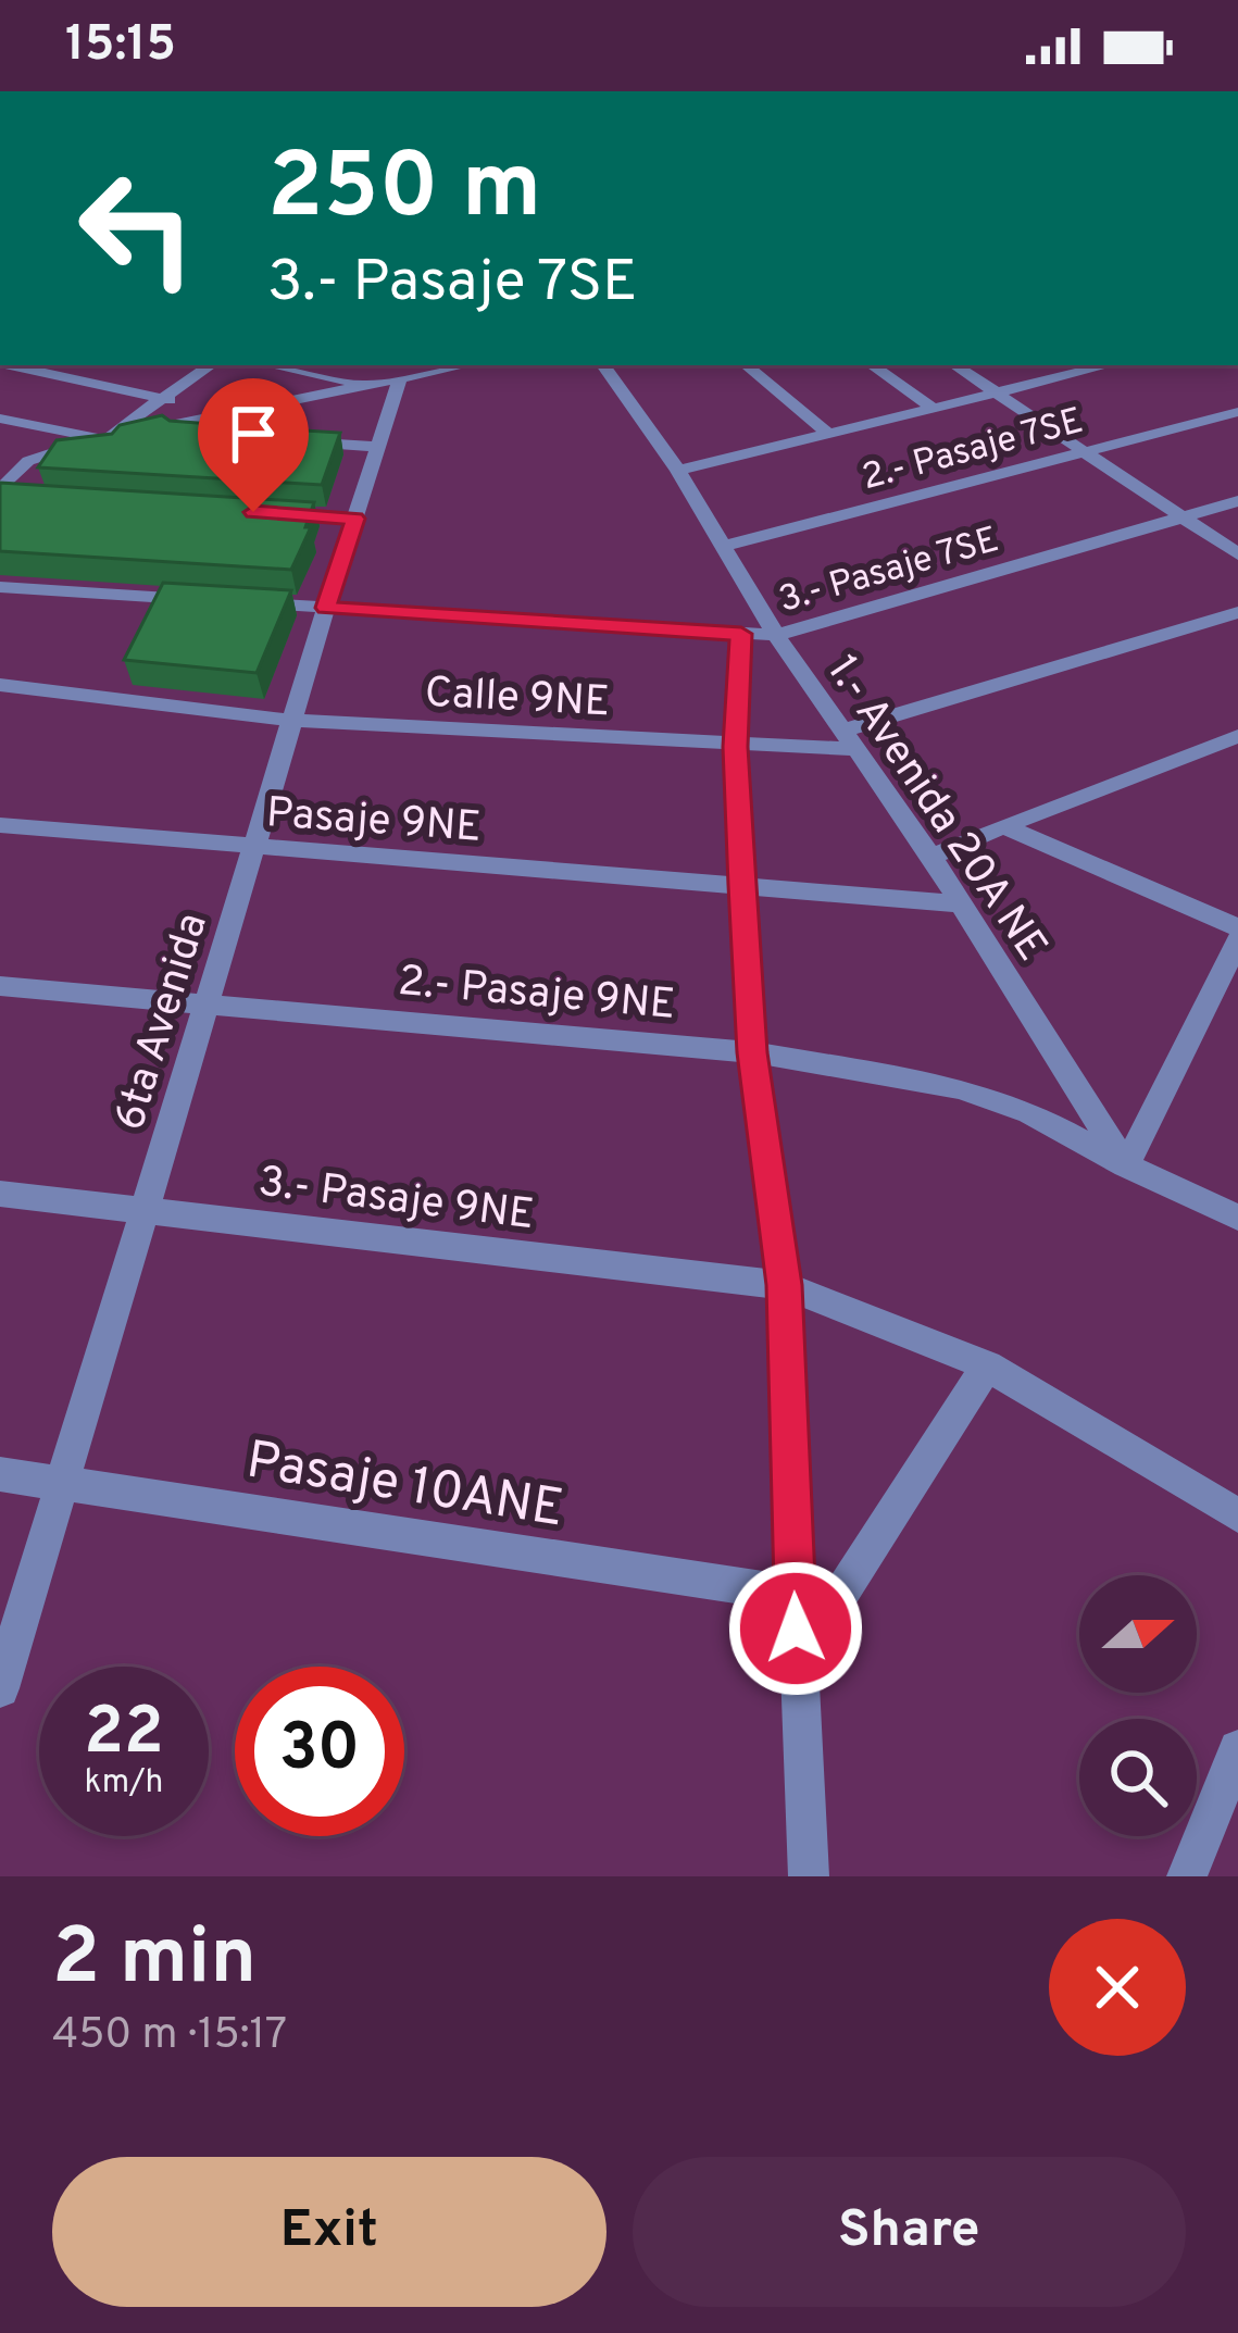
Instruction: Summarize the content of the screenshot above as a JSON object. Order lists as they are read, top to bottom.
{
  "streets": {
    "street": [
      "2.- Pasaje 7SE",
      "3.- Pasaje 7SE",
      "Calle 9NE",
      "1.- Avenida 20A NE",
      "Pasaje 9NE",
      "2.- Pasaje 9NE",
      "6ta Avenida",
      "3.- Pasaje 9NE",
      "Pasaje 10ANE"
    ]
  },
  "crossings": [
    ["2.- Pasaje 7SE", "1.- Avenida 20A NE"],
    ["3.- Pasaje 7SE", "1.- Avenida 20A NE"],
    ["3.- Pasaje 7SE", "6ta Avenida"],
    ["Calle 9NE", "1.- Avenida 20A NE"],
    ["Calle 9NE", "6ta Avenida"],
    ["1.- Avenida 20A NE", "Pasaje 9NE"],
    ["1.- Avenida 20A NE", "2.- Pasaje 9NE"],
    ["Pasaje 9NE", "6ta Avenida"],
    ["2.- Pasaje 9NE", "6ta Avenida"],
    ["6ta Avenida", "3.- Pasaje 9NE"],
    ["6ta Avenida", "Pasaje 10ANE"]
  ],
  "north": "right",
  "page": {
    "status": "15:15",
    "turn": ["250 m", "3.- Pasaje 7SE"],
    "speed": "22 km/h",
    "limit": "30",
    "heading": ["2 min", "450 m · 15:17"],
    "buttons": ["Exit", "Share"]
  }
}
